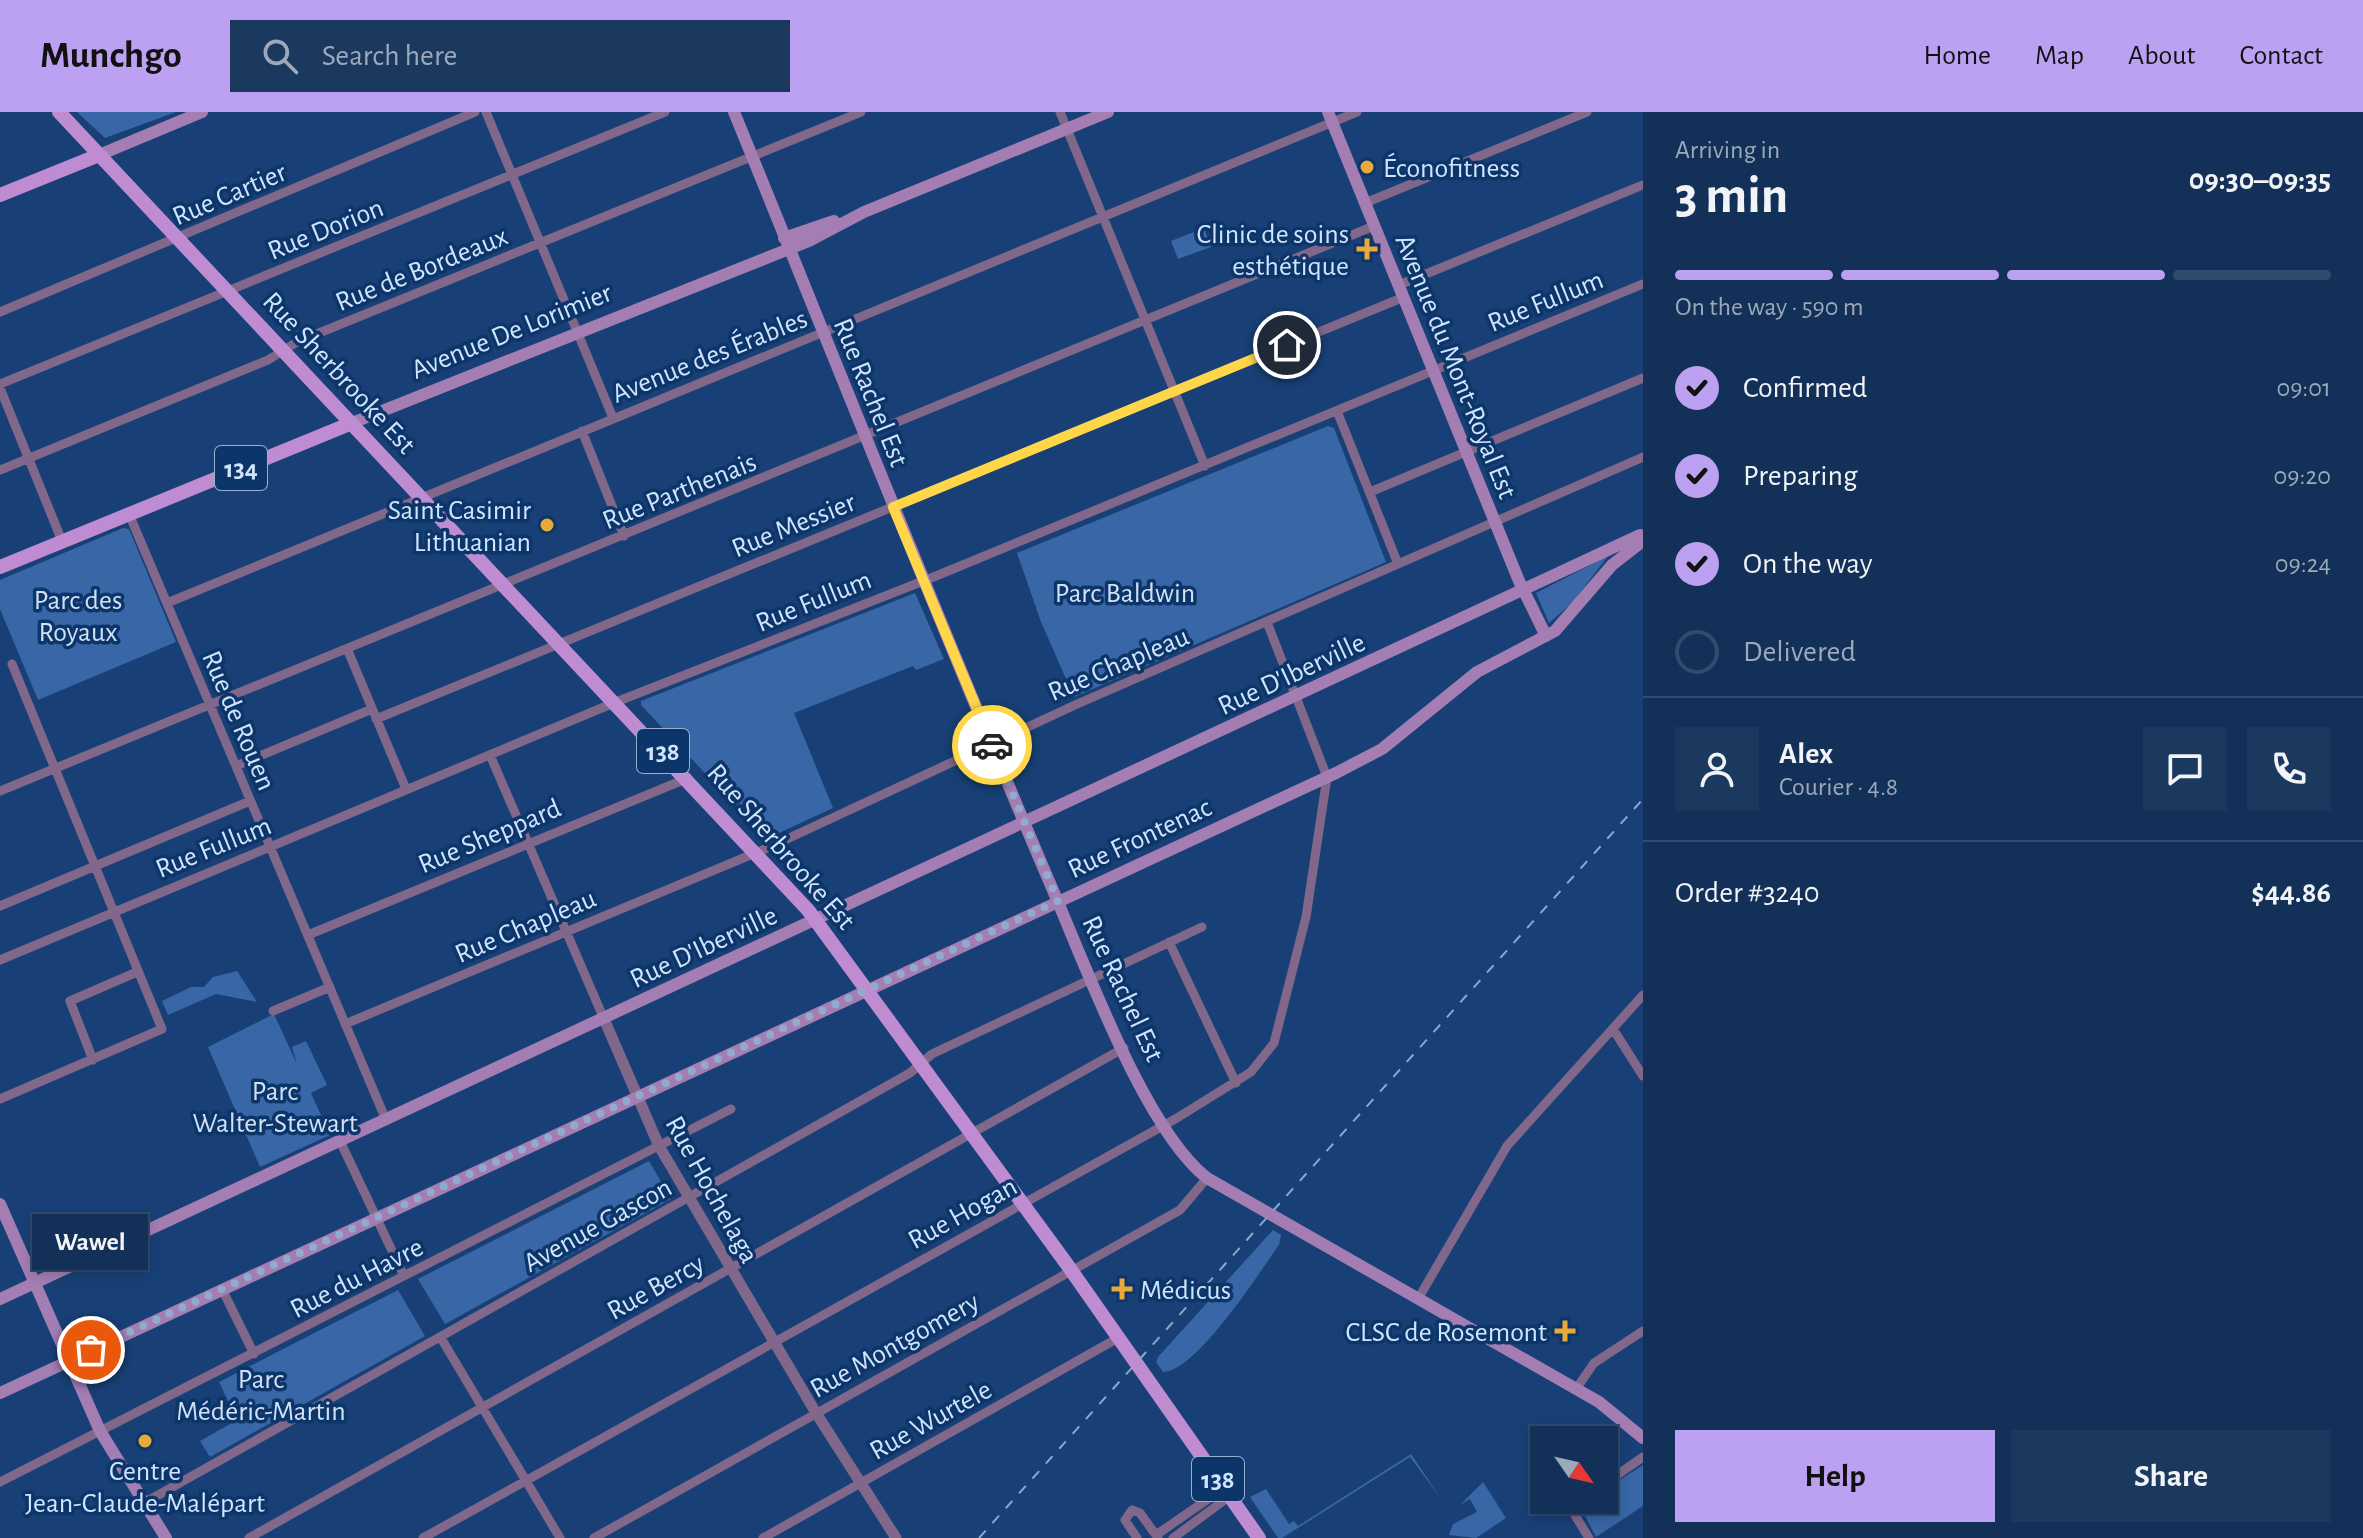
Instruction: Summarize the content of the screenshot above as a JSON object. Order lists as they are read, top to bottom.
{
  "streets": {
    "main road": [
      "Avenue De Lorimier",
      "Avenue du Mont-Royal Est",
      "Rue Sherbrooke Est",
      "Rue Rachel Est",
      "134",
      "Rue D'Iberville",
      "138",
      "Rue Frontenac"
    ],
    "street": [
      "Rue Cartier",
      "Rue Dorion",
      "Rue de Bordeaux",
      "Rue Fullum",
      "Avenue des Érables",
      "Rue Parthenais",
      "Rue Messier",
      "Rue Chapleau",
      "Rue de Rouen",
      "Rue Sheppard",
      "Rue Hochelaga",
      "Rue Hogan",
      "Avenue Gascon",
      "Rue du Havre",
      "Rue Bercy",
      "Rue Montgomery",
      "Rue Wurtele"
    ]
  },
  "crossings": [
    ["Rue Cartier", "Rue Sherbrooke Est"],
    ["Rue Dorion", "Rue Sherbrooke Est"],
    ["Rue de Bordeaux", "Rue Sherbrooke Est"],
    ["Rue de Bordeaux", "Rue Rachel Est"],
    ["Rue Fullum", "Avenue du Mont-Royal Est"],
    ["Rue Fullum", "Rue Sherbrooke Est"],
    ["Rue Fullum", "Rue Rachel Est"],
    ["Rue Fullum", "Rue de Rouen"],
    ["Rue Fullum", "Rue Hochelaga"],
    ["Avenue De Lorimier", "Rue Sherbrooke Est"],
    ["Avenue De Lorimier", "Rue Rachel Est"],
    ["Avenue De Lorimier", "Rue de Rouen"],
    ["Avenue des Érables", "Avenue du Mont-Royal Est"],
    ["Avenue des Érables", "Rue Sherbrooke Est"],
    ["Avenue des Érables", "Rue Rachel Est"],
    ["Avenue des Érables", "Rue de Rouen"],
    ["Avenue du Mont-Royal Est", "Rue Parthenais"],
    ["Avenue du Mont-Royal Est", "Rue Messier"],
    ["Avenue du Mont-Royal Est", "Rue Chapleau"],
    ["Avenue du Mont-Royal Est", "Rue D'Iberville"],
    ["Avenue du Mont-Royal Est", "Rue Frontenac"],
    ["Rue Sherbrooke Est", "Rue Parthenais"],
    ["Rue Sherbrooke Est", "Rue Messier"],
    ["Rue Sherbrooke Est", "Rue Chapleau"],
    ["Rue Sherbrooke Est", "Rue D'Iberville"],
    ["Rue Sherbrooke Est", "Rue Sheppard"],
    ["Rue Sherbrooke Est", "Rue Frontenac"],
    ["Rue Sherbrooke Est", "Rue Hogan"],
    ["Rue Sherbrooke Est", "Avenue Gascon"],
    ["Rue Sherbrooke Est", "Rue Bercy"],
    ["Rue Sherbrooke Est", "Rue Montgomery"],
    ["Rue Sherbrooke Est", "Rue Wurtele"],
    ["Rue Rachel Est", "Rue Parthenais"],
    ["Rue Rachel Est", "Rue Messier"],
    ["Rue Rachel Est", "Rue Chapleau"],
    ["Rue Rachel Est", "Rue D'Iberville"],
    ["Rue Rachel Est", "Rue Frontenac"],
    ["Rue Rachel Est", "Rue Hogan"],
    ["Rue Rachel Est", "Avenue Gascon"],
    ["Rue Rachel Est", "Rue Bercy"],
    ["Rue Rachel Est", "Rue Montgomery"],
    ["Rue Parthenais", "Rue de Rouen"],
    ["Rue Chapleau", "Rue de Rouen"],
    ["Rue Chapleau", "Rue Hochelaga"],
    ["Rue D'Iberville", "Rue de Rouen"],
    ["Rue D'Iberville", "Rue Hochelaga"],
    ["Rue de Rouen", "Rue Sheppard"],
    ["Rue Sheppard", "Rue Hochelaga"],
    ["Rue Frontenac", "Rue Hochelaga"],
    ["Rue Frontenac", "Rue Hogan"],
    ["Rue Hochelaga", "Rue Hogan"],
    ["Rue Hochelaga", "Avenue Gascon"],
    ["Rue Hochelaga", "Rue du Havre"],
    ["Rue Hochelaga", "Rue Bercy"],
    ["Rue Hochelaga", "Rue Montgomery"],
    ["Rue Hochelaga", "Rue Wurtele"]
  ],
  "parks": [
    "Parc Baldwin",
    "Parc des Royaux",
    "Parc Walter-Stewart",
    "Parc Médéric-Martin"
  ],
  "places": {
    "other": [
      "Éconofitness",
      "Saint Casimir Lithuanian",
      "Wawel",
      "Centre Jean-Claude-Malépart"
    ],
    "health": ["Clinic de soins esthétique", "Médicus", "CLSC de Rosemont"]
  },
  "north": "bottom right",
  "page": {
    "header": "Munchgo",
    "search": "Search here",
    "nav": [
      "Home",
      "Map",
      "About",
      "Contact"
    ],
    "heading": ["3 min", "Arriving in", "09:30–09:35"],
    "panel": [
      "Alex",
      "Courier · 4.8",
      "Order #3240",
      "$44.86"
    ],
    "bar": "On the way · 590 m",
    "list": [
      ["Confirmed", "09:01"],
      ["Preparing", "09:20"],
      ["On the way", "09:24"],
      "Delivered"
    ],
    "bubble": "Wawel",
    "buttons": ["Help", "Share"]
  }
}
